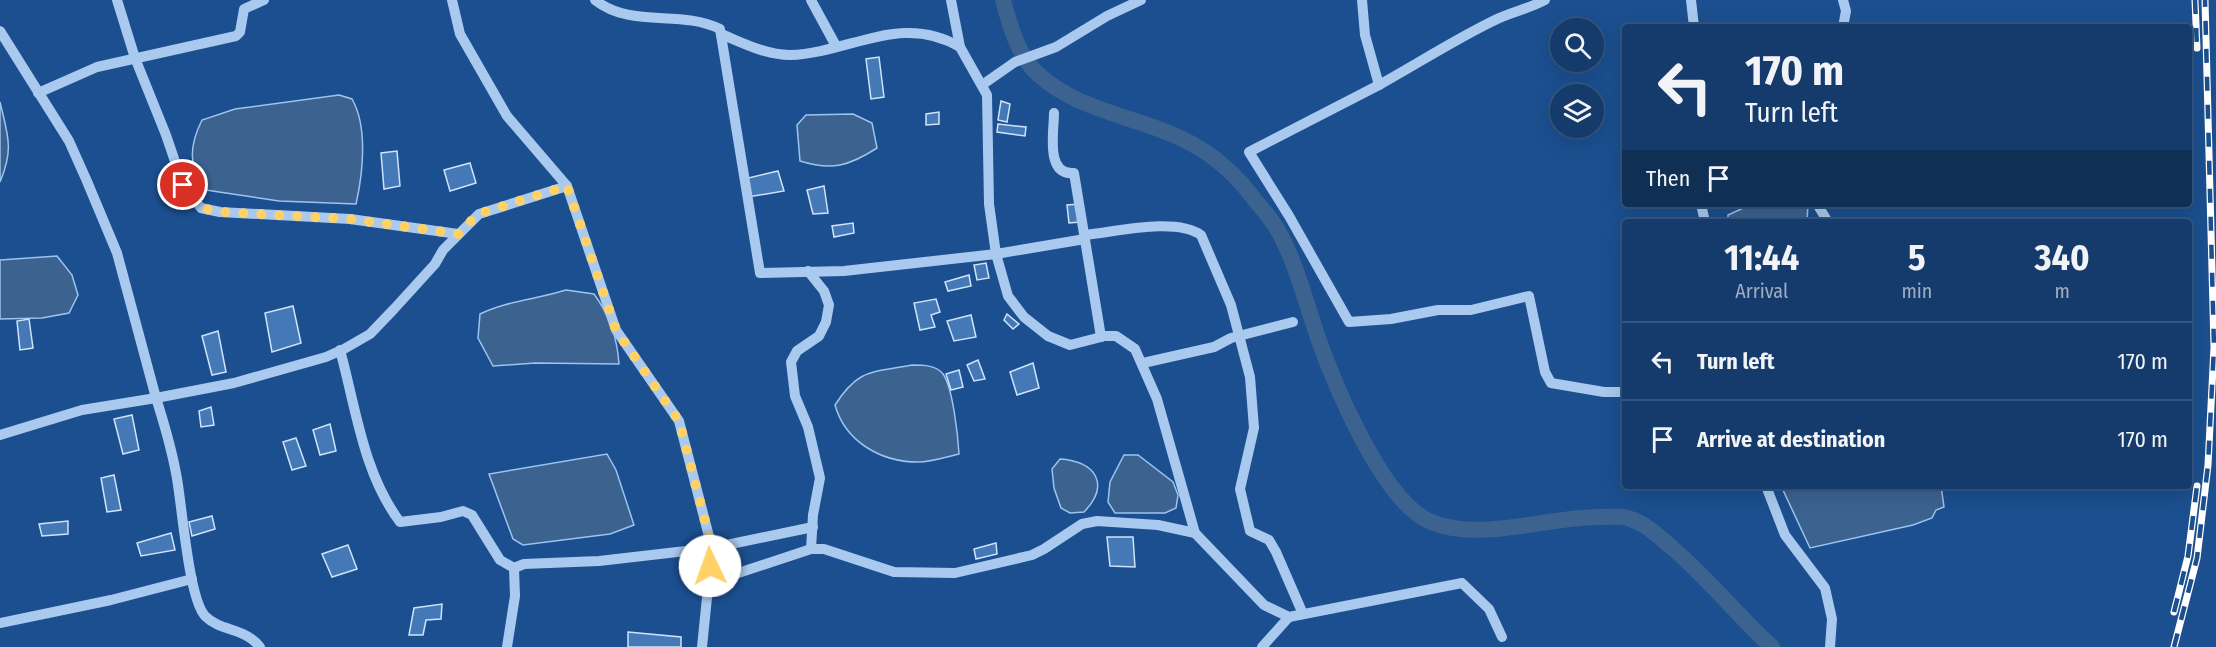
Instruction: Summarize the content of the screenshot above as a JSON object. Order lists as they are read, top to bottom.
{
  "page": {
    "turn": ["170 m", "Turn left"],
    "then": "Then",
    "eta": [
      "11:44",
      "Arrival",
      "5",
      "min",
      "340",
      "m"
    ],
    "list": [
      {
        "name": "Turn left",
        "value": "170 m"
      },
      {
        "name": "Arrive at destination",
        "value": "170 m"
      }
    ]
  }
}
